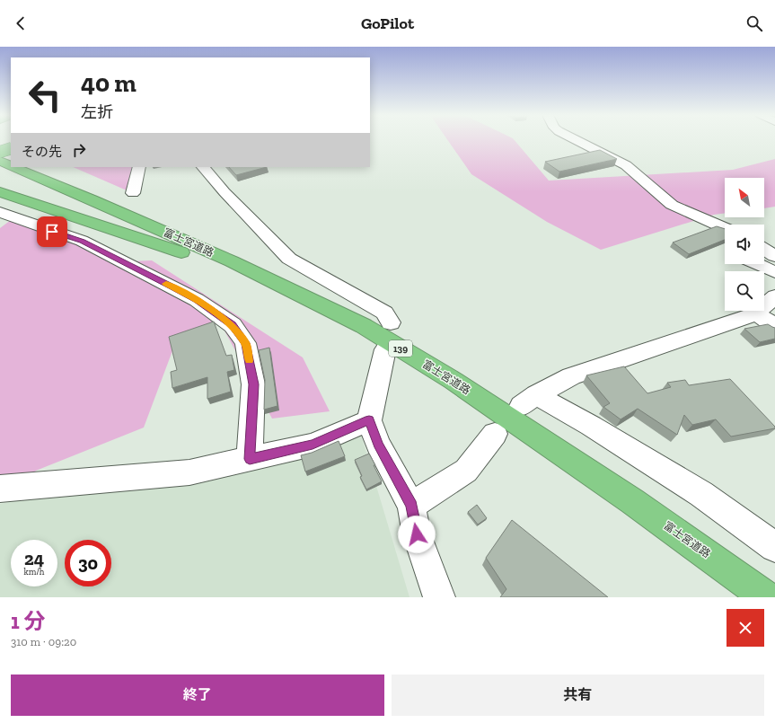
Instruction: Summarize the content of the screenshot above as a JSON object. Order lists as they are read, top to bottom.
{
  "streets": {
    "highway": ["富士宮道路", "139"]
  },
  "north": "top left",
  "page": {
    "header": "GoPilot",
    "turn": ["40 m", "左折"],
    "then": "その先",
    "speed": "24 km/h",
    "limit": "30",
    "heading": ["1 分", "310 m · 09:20"],
    "buttons": ["終了", "共有"]
  }
}
